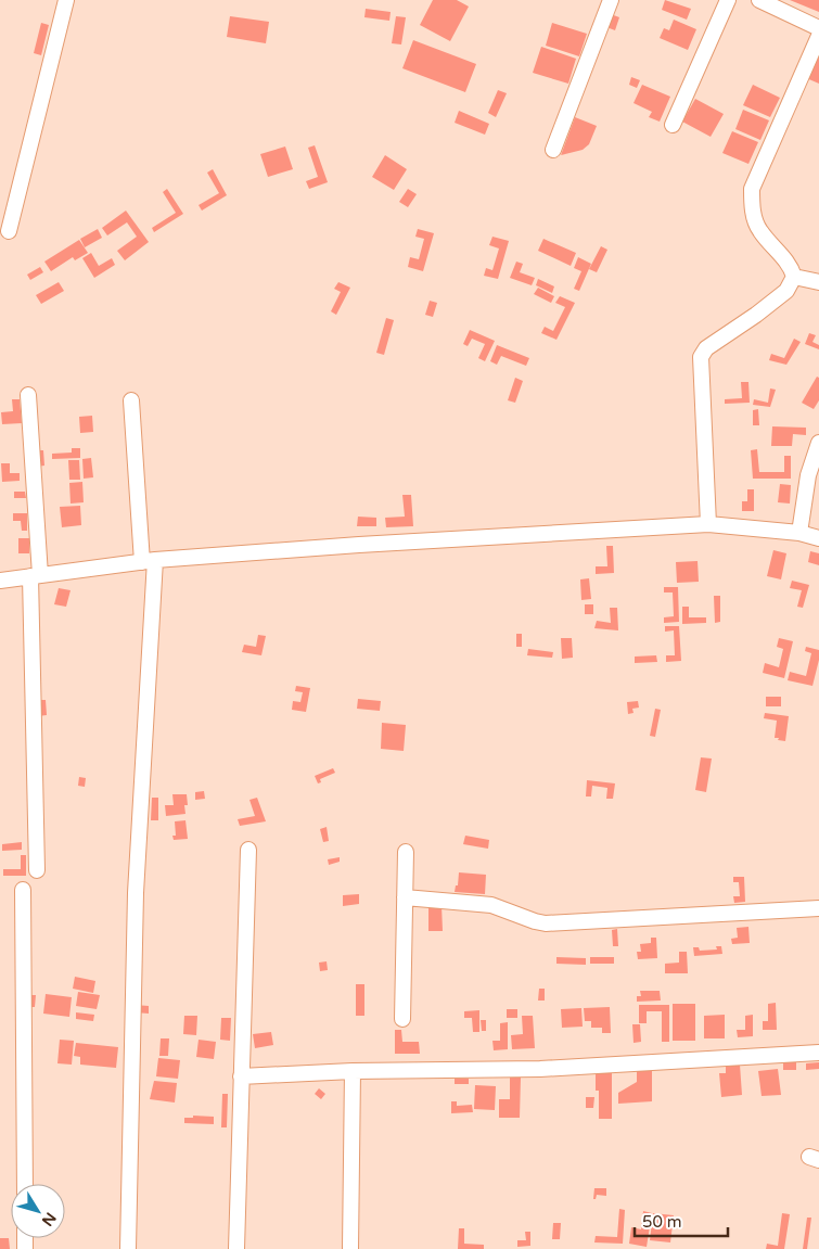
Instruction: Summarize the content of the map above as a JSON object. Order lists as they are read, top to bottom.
{
  "scale_bar": "50 m",
  "north": "bottom right"
}
